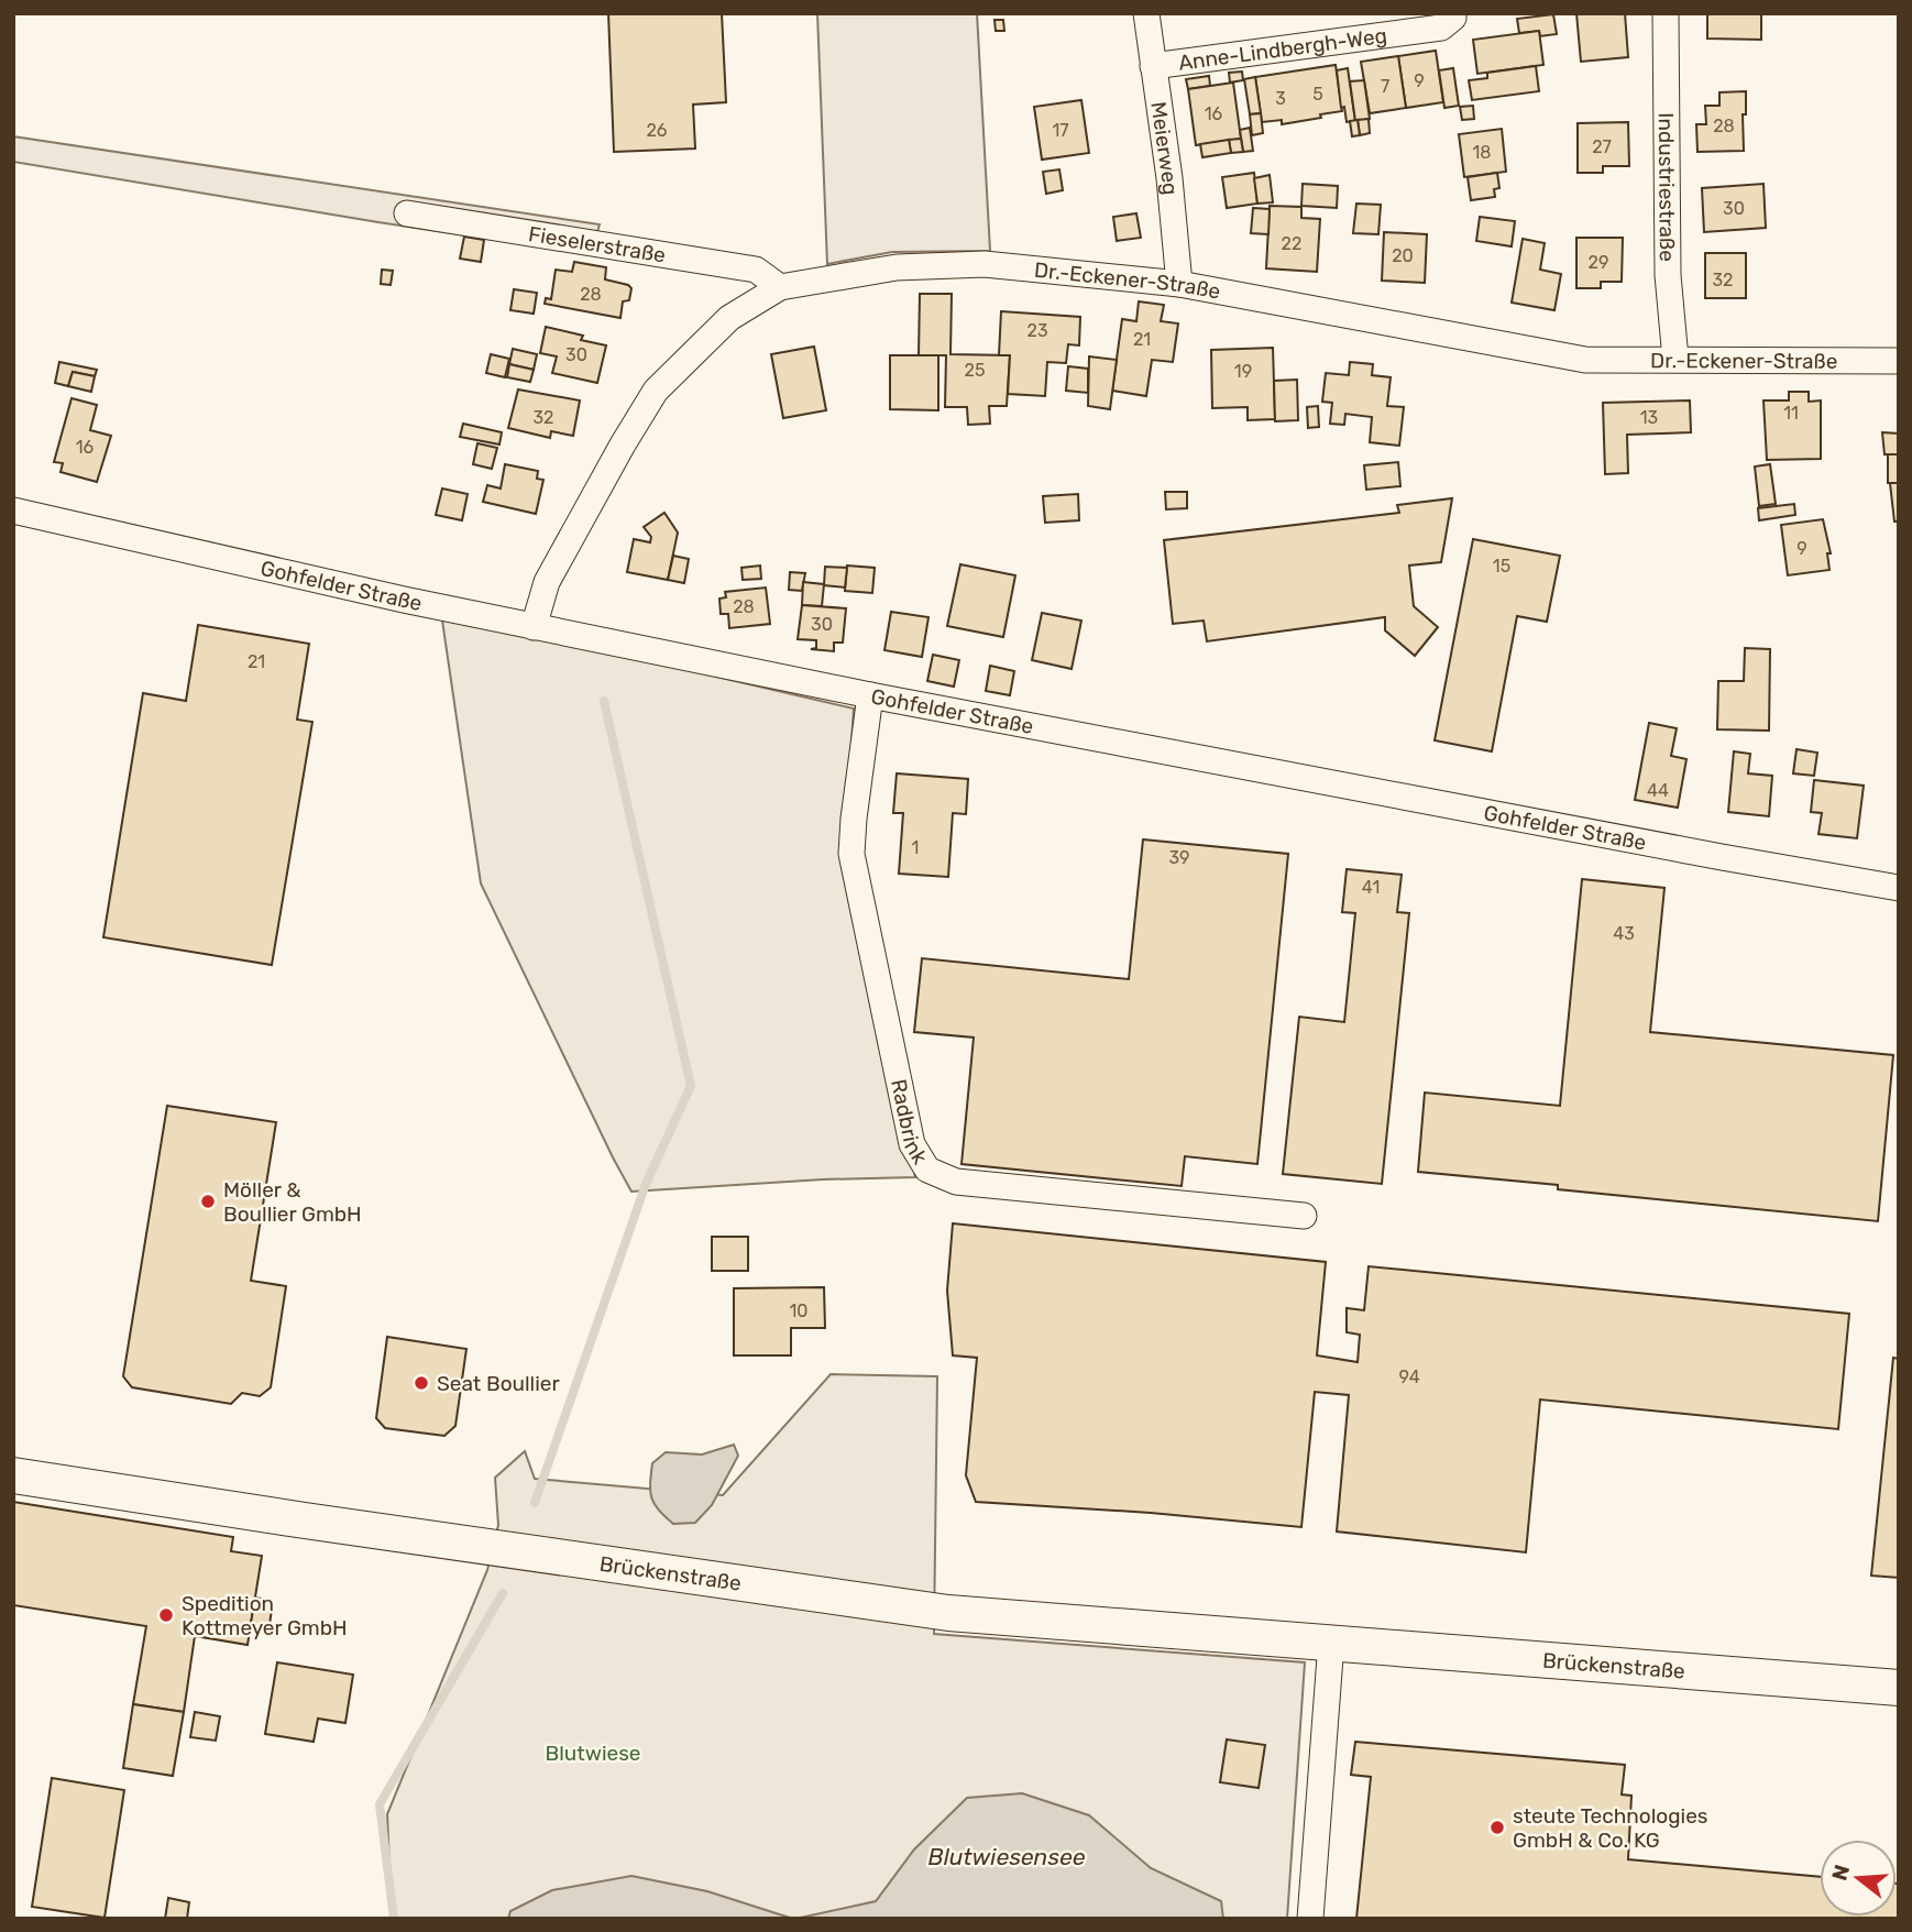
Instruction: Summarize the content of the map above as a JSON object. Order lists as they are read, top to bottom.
{
  "streets": {
    "main road": ["Brückenstraße"],
    "street": [
      "Anne-Lindbergh-Weg",
      "Meierweg",
      "Industriestraße",
      "Fieselerstraße",
      "Dr.-Eckener-Straße",
      "Gohfelder Straße",
      "Radbrink"
    ]
  },
  "crossings": [
    ["Anne-Lindbergh-Weg", "Meierweg"],
    ["Meierweg", "Dr.-Eckener-Straße"],
    ["Industriestraße", "Dr.-Eckener-Straße"],
    ["Fieselerstraße", "Dr.-Eckener-Straße"],
    ["Dr.-Eckener-Straße", "Gohfelder Straße"],
    ["Gohfelder Straße", "Radbrink"]
  ],
  "water": ["Blutwiesensee"],
  "parks": ["Blutwiese"],
  "places": [
    "Möller & Boullier GmbH",
    "Seat Boullier",
    "Spedition Kottmeyer GmbH",
    "steute Technologies GmbH & Co. KG"
  ],
  "house_numbers": [
    "9",
    "7",
    "5",
    "3",
    "16",
    "28",
    "26",
    "17",
    "27",
    "18",
    "30",
    "22",
    "20",
    "29",
    "32",
    "28",
    "23",
    "21",
    "30",
    "25",
    "19",
    "11",
    "32",
    "13",
    "16",
    "9",
    "15",
    "28",
    "30",
    "21",
    "44",
    "1",
    "39",
    "41",
    "43",
    "10",
    "94"
  ],
  "north": "left"
}
